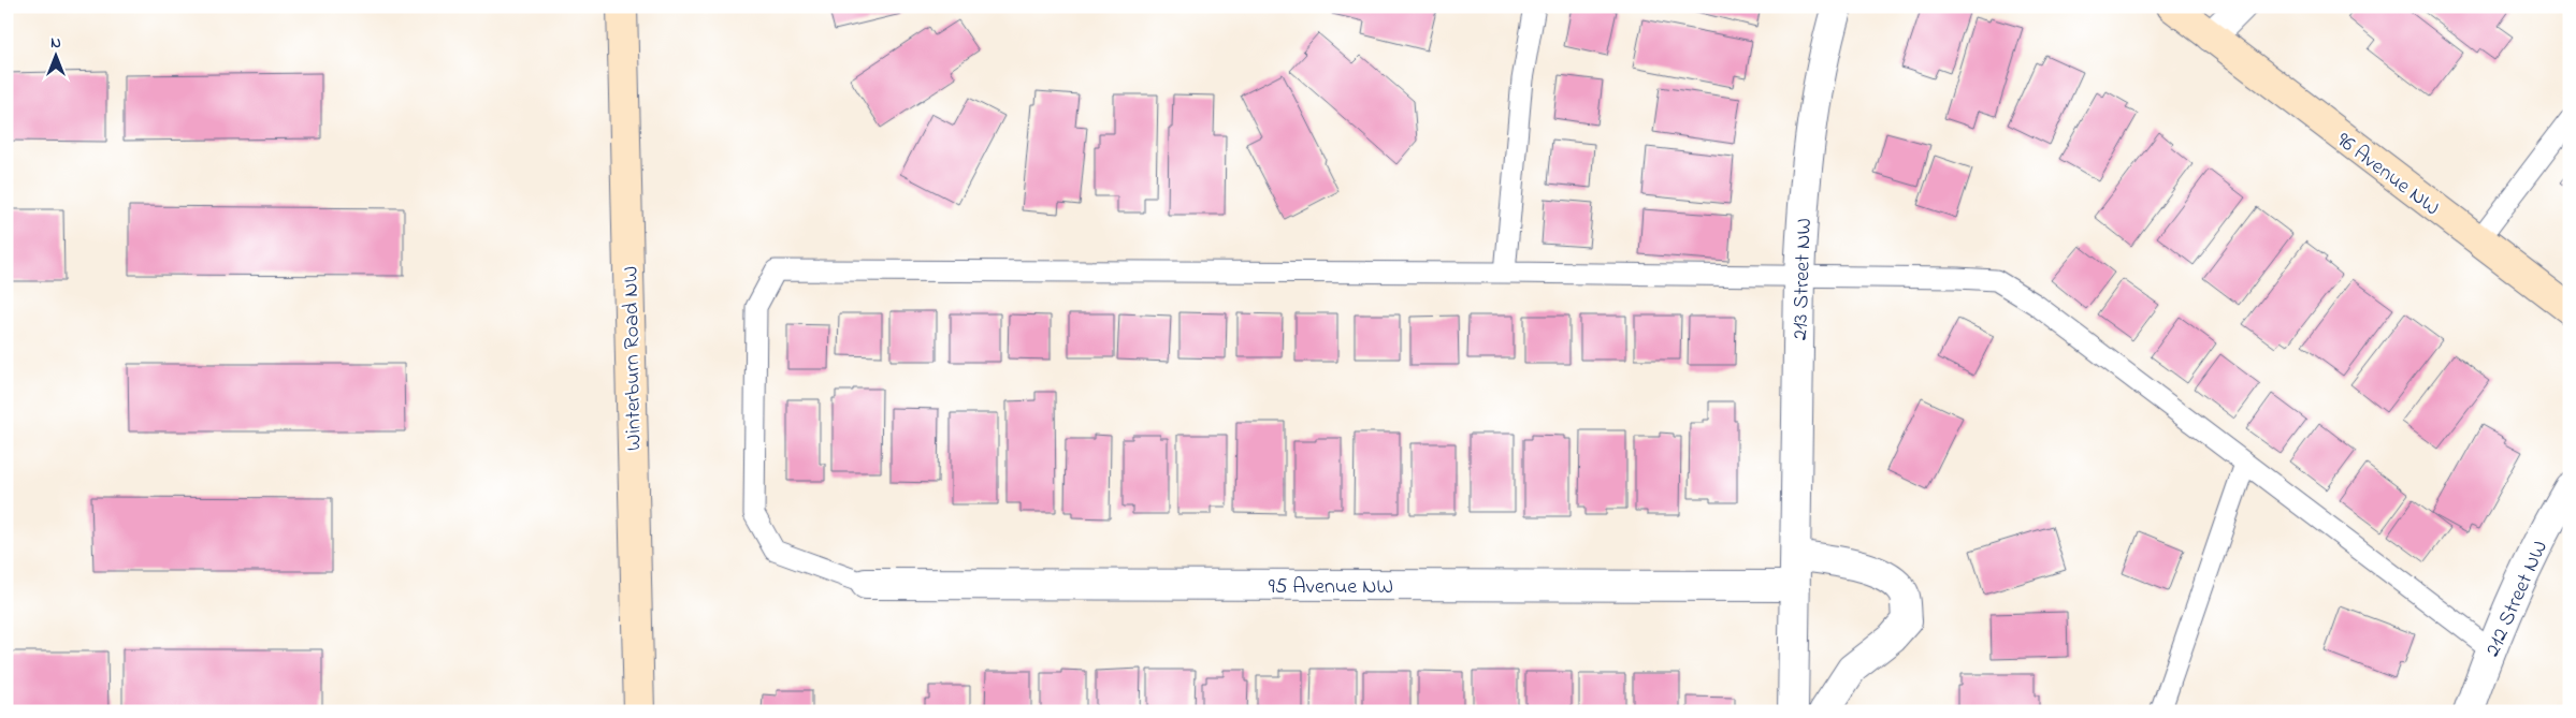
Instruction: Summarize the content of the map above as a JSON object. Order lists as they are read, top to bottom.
{
  "streets": {
    "main road": ["96 Avenue NW", "Winterburn Road NW"],
    "street": ["213 Street NW", "95 Avenue NW", "212 Street NW"]
  },
  "crossings": [
    ["213 Street NW", "95 Avenue NW"]
  ],
  "north": "top"
}
